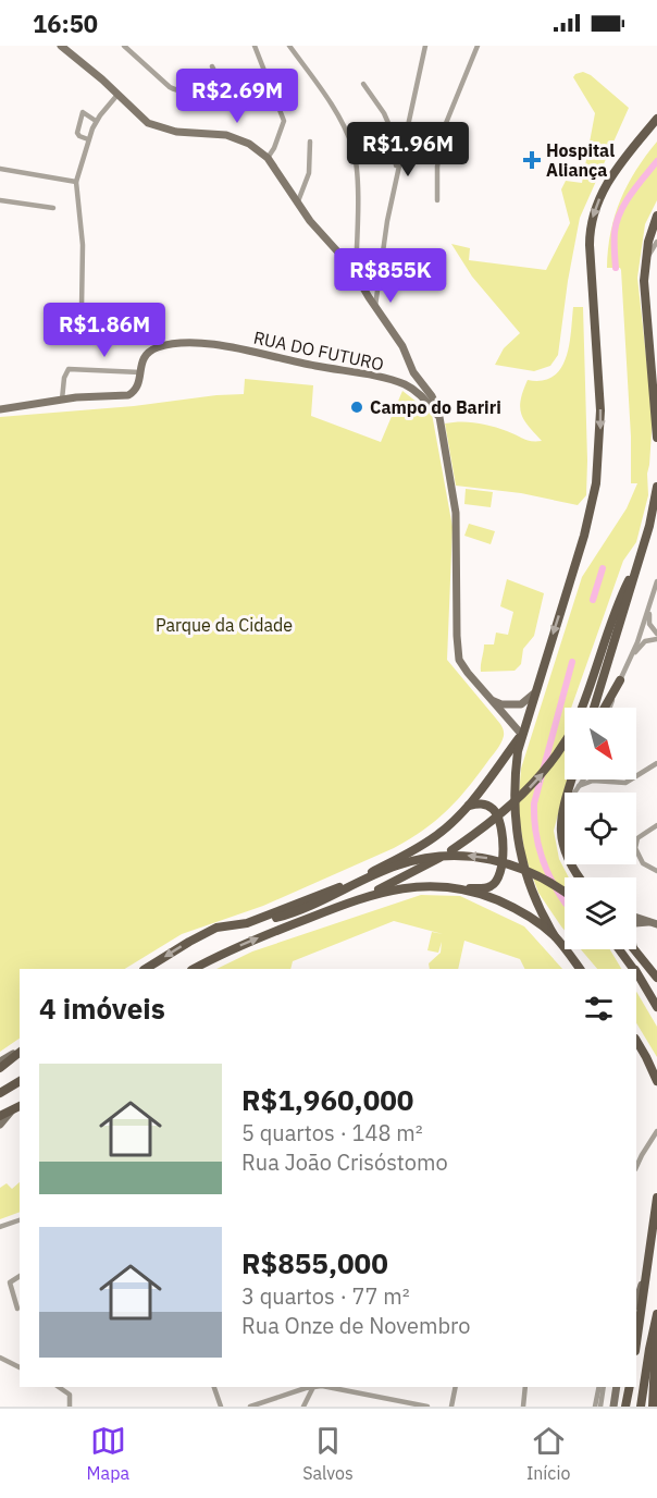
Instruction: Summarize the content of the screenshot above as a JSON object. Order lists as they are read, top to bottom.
{
  "streets": {
    "street": ["RUA DO FUTURO"]
  },
  "parks": ["Parque da Cidade"],
  "places": {
    "health": ["Hospital Aliança"],
    "other": ["Campo do Bariri"]
  },
  "north": "bottom right",
  "page": {
    "status": "16:50",
    "price": [
      "R$2.69M",
      "R$1.96M",
      "R$855K",
      "R$1.86M"
    ],
    "heading": "4 imóveis",
    "list": [
      {
        "name": "R$1,960,000",
        "note": "5 quartos · 148 m² · Rua João Crisóstomo"
      },
      {
        "name": "R$855,000",
        "note": "3 quartos · 77 m² · Rua Onze de Novembro"
      }
    ],
    "tabs": ["Mapa", "Salvos", "Início"]
  }
}
